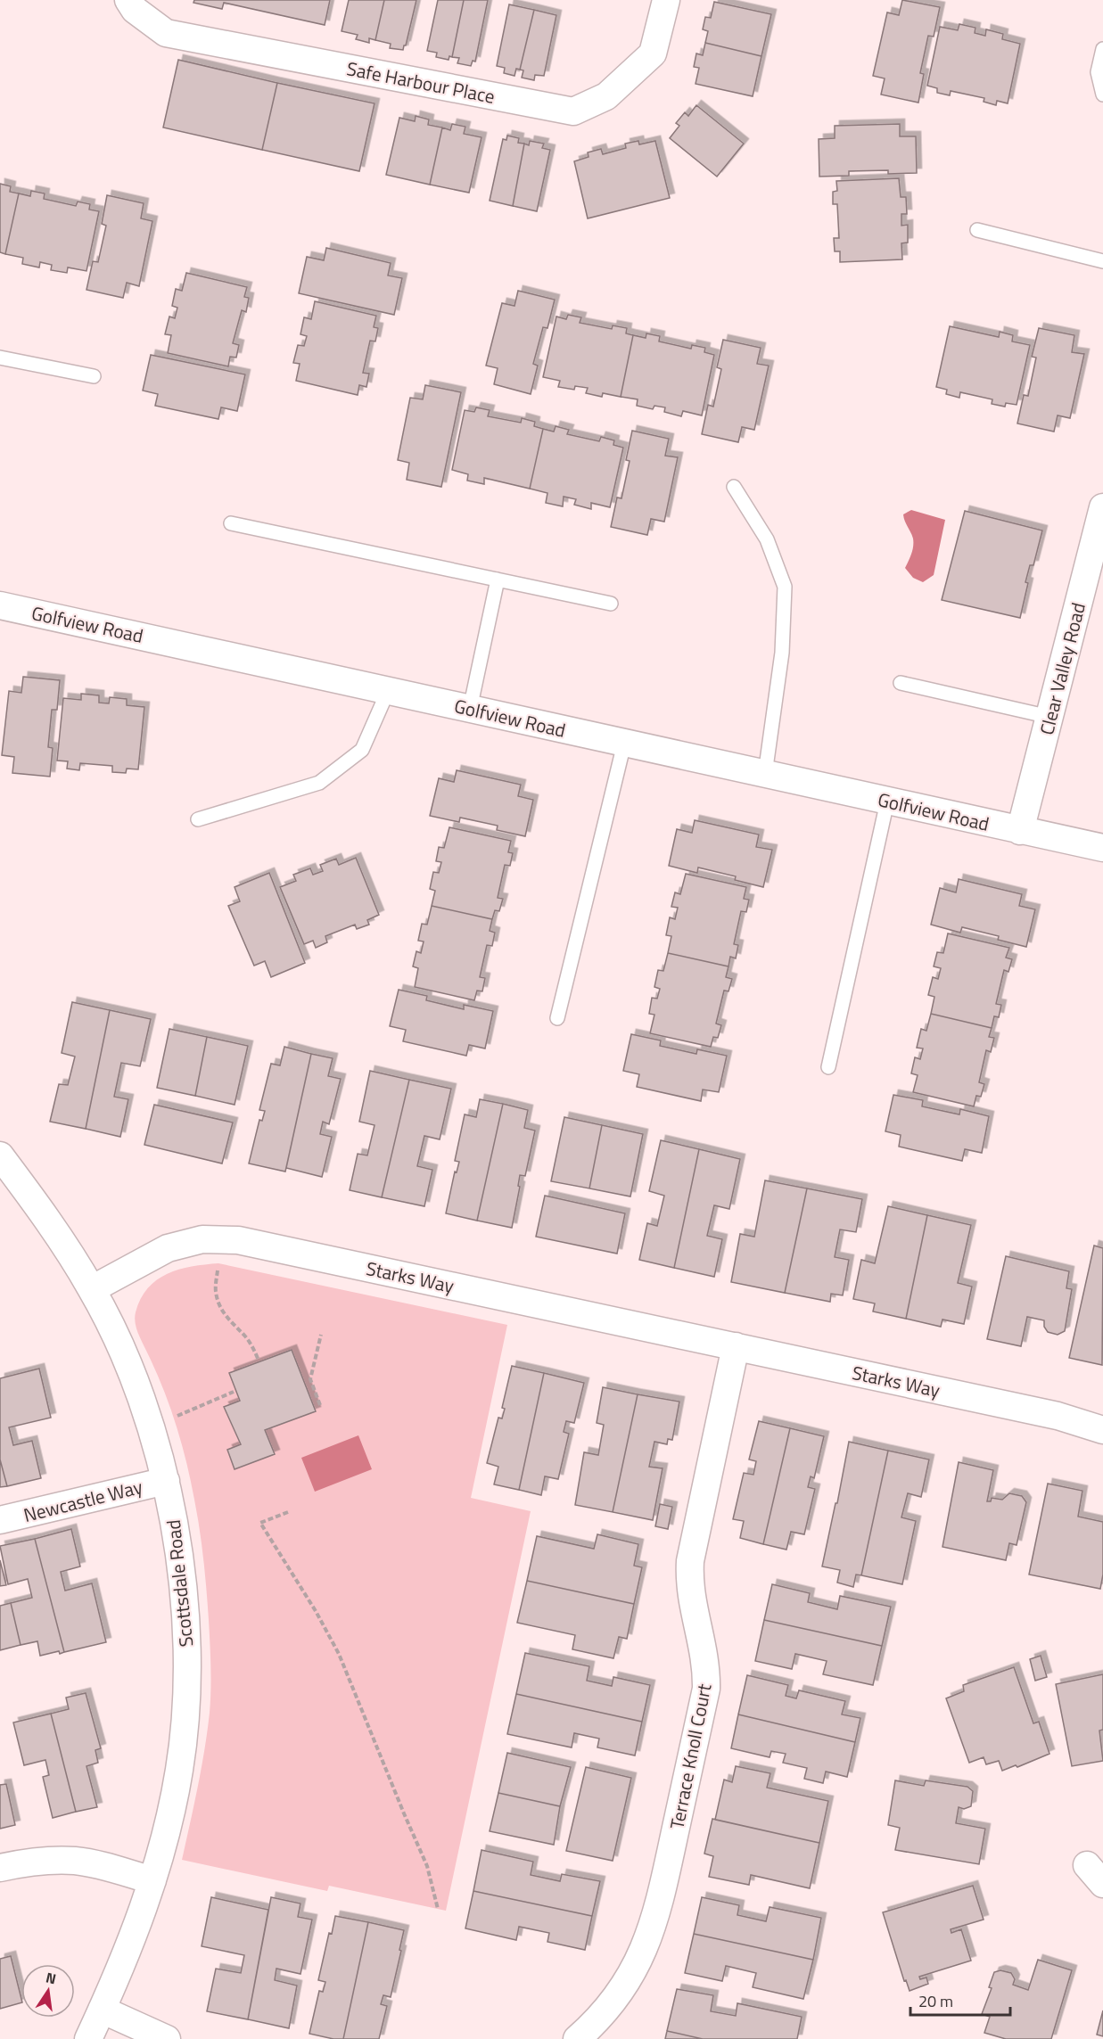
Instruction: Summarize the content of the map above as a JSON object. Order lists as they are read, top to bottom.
{
  "streets": {
    "street": [
      "Safe Harbour Place",
      "Golfview Road",
      "Clear Valley Road",
      "Starks Way",
      "Newcastle Way",
      "Scottsdale Road",
      "Terrace Knoll Court"
    ]
  },
  "crossings": [
    ["Golfview Road", "Clear Valley Road"],
    ["Starks Way", "Scottsdale Road"],
    ["Starks Way", "Terrace Knoll Court"],
    ["Newcastle Way", "Scottsdale Road"]
  ],
  "scale_bar": "20 m",
  "north": "top"
}
